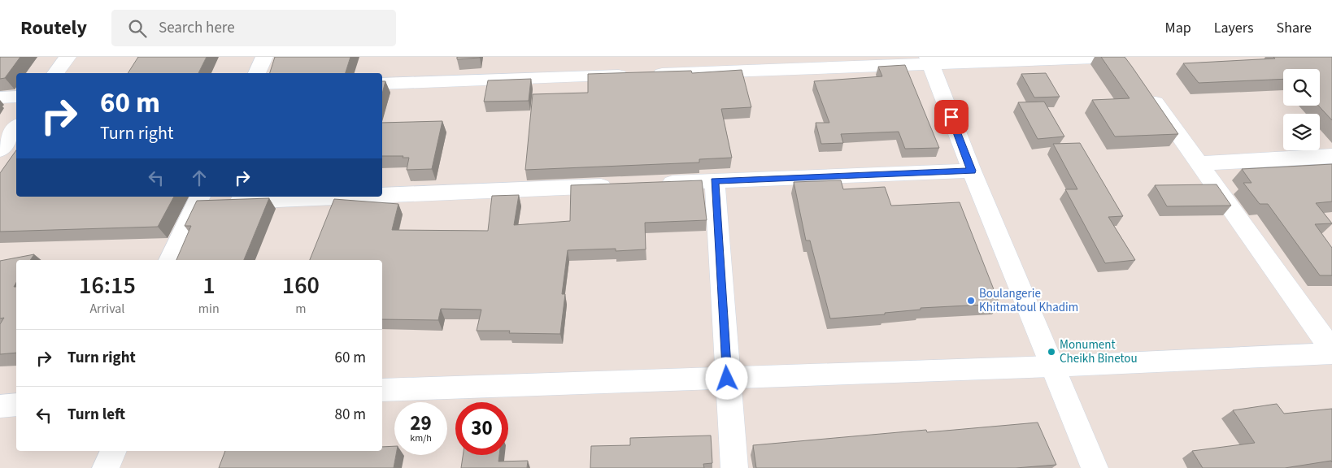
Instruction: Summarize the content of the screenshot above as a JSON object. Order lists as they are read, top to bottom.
{
  "places": ["Boulangerie Khitmatoul Khadim", "Monument Cheikh Binetou"],
  "page": {
    "header": "Routely",
    "search": "Search here",
    "nav": ["Map", "Layers", "Share"],
    "turn": ["60 m", "Turn right"],
    "eta": [
      "16:15",
      "Arrival",
      "1",
      "min",
      "160",
      "m"
    ],
    "list": [
      {
        "name": "Turn right",
        "value": "60 m"
      },
      {
        "name": "Turn left",
        "value": "80 m"
      }
    ],
    "speed": "29 km/h",
    "limit": "30"
  }
}
